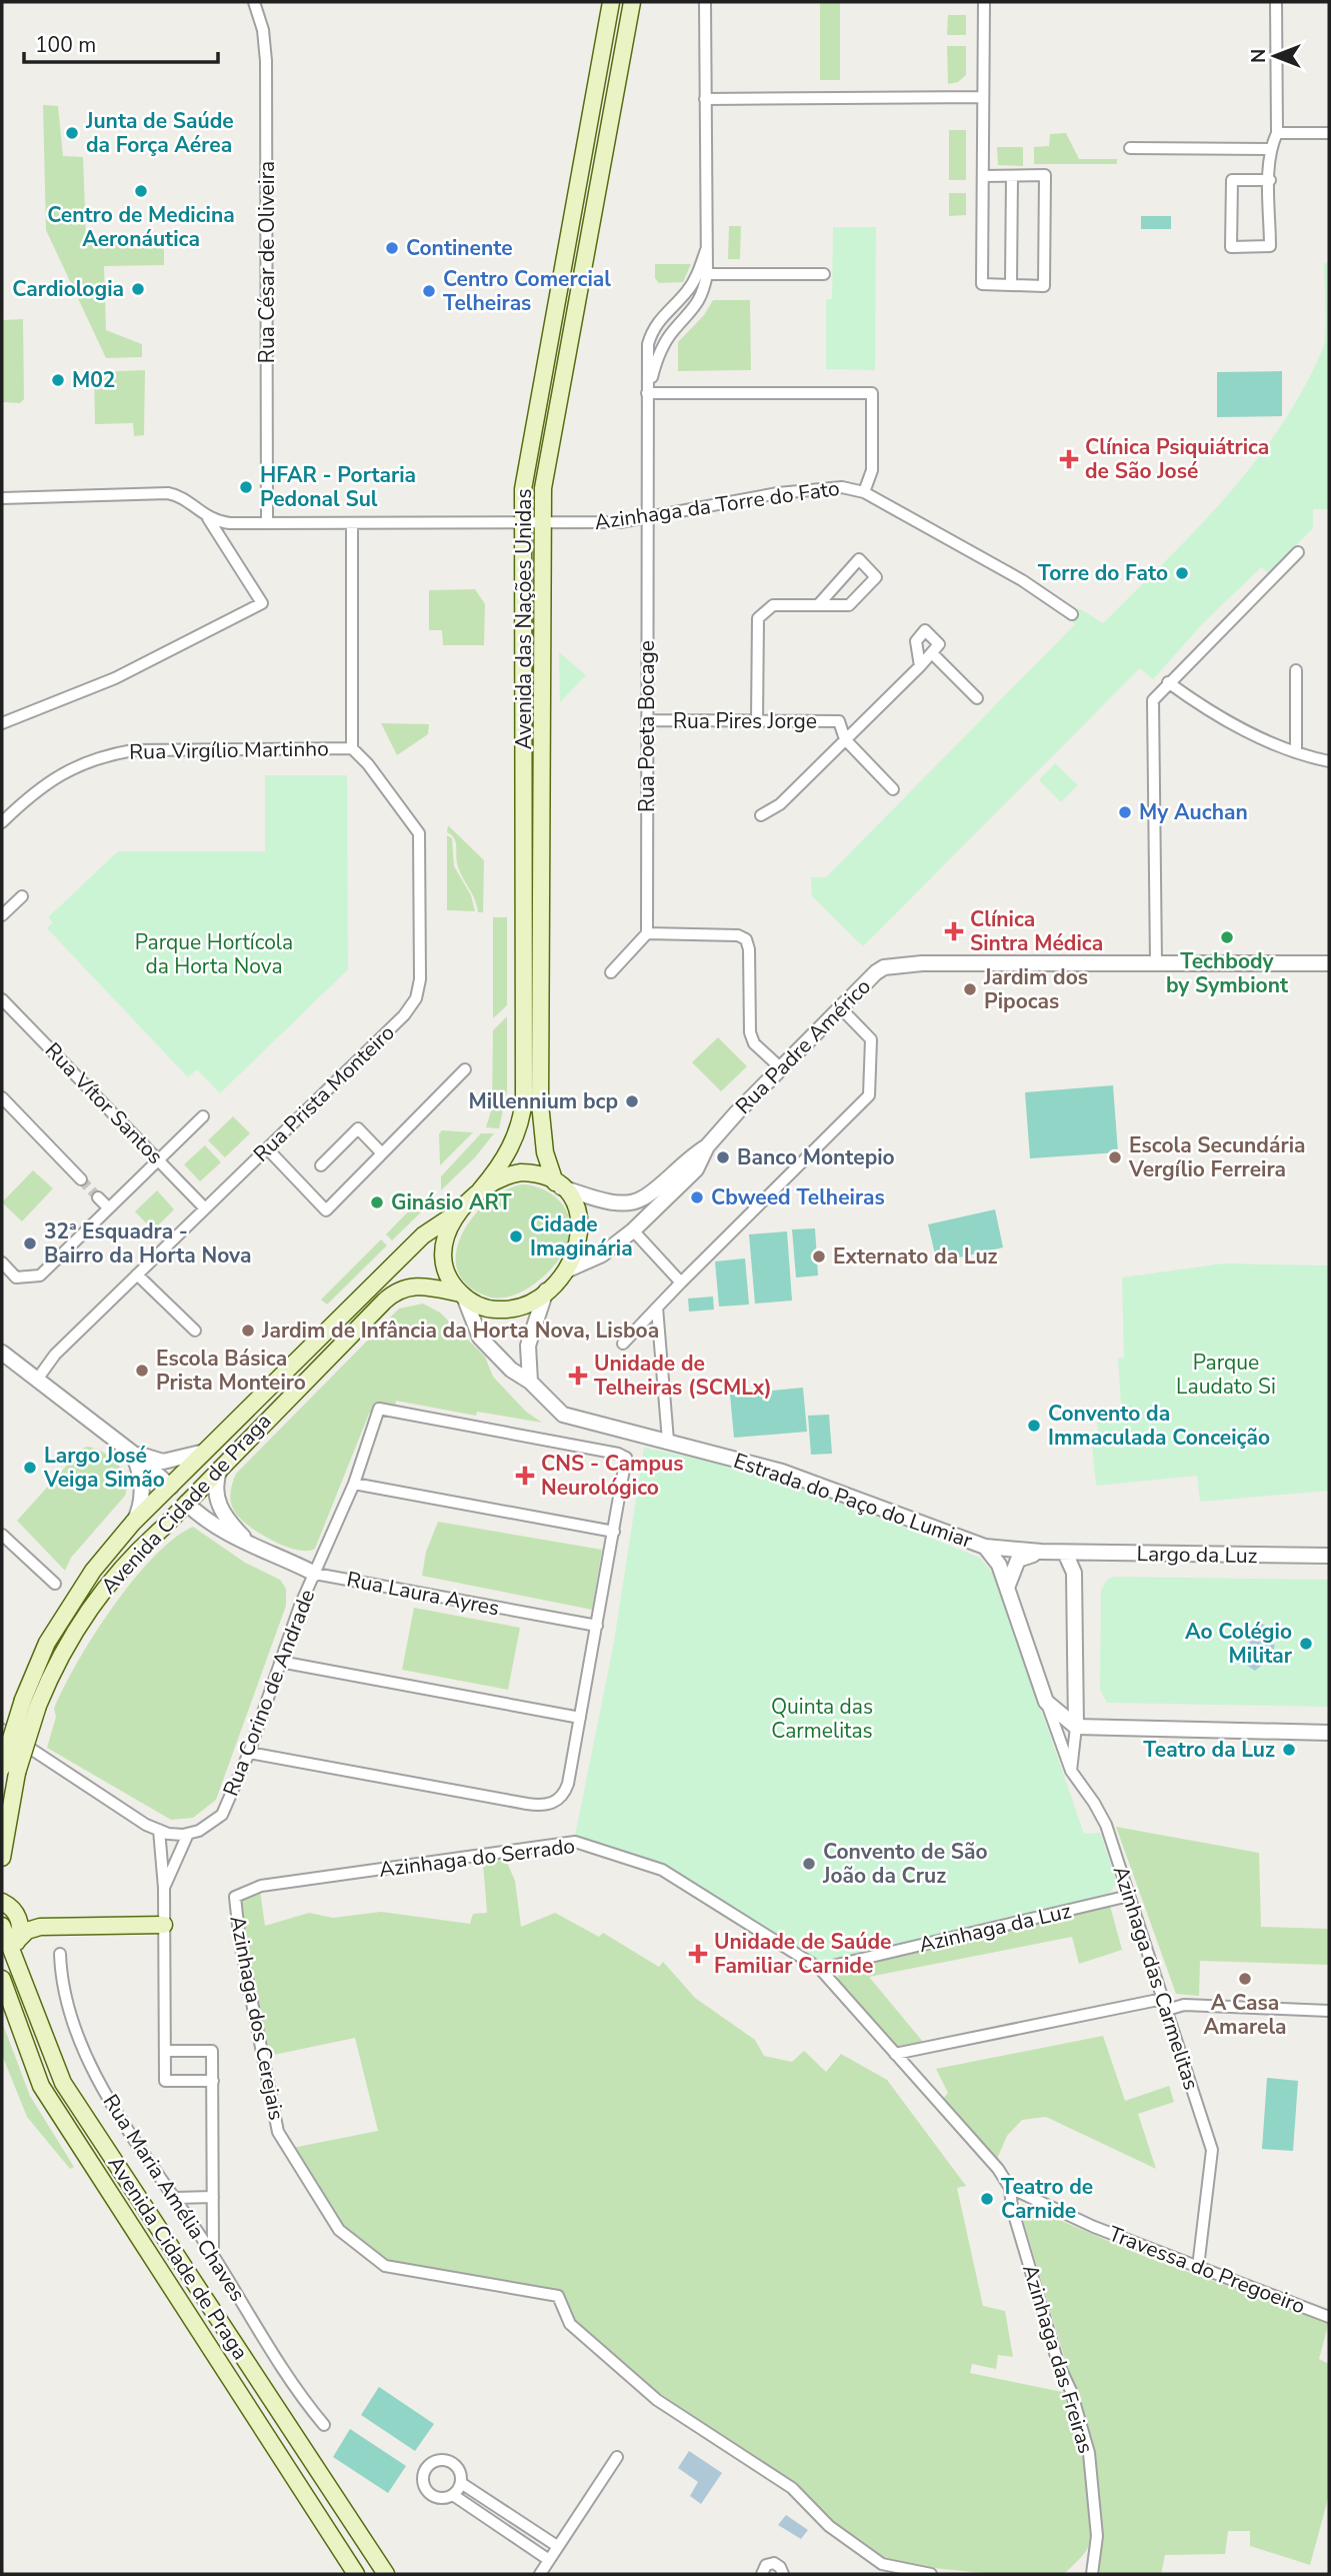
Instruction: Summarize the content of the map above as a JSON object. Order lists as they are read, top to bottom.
{
  "streets": {
    "main road": ["Avenida das Nações Unidas", "Avenida Cidade de Praga"],
    "street": [
      "Rua César de Oliveira",
      "Azinhaga da Torre do Fato",
      "Rua Pires Jorge",
      "Rua Poeta Bocage",
      "Rua Virgílio Martinho",
      "Rua Padre Américo",
      "Rua Prista Monteiro",
      "Rua Vítor Santos",
      "Estrada do Paço do Lumiar",
      "Largo da Luz",
      "Rua Laura Ayres",
      "Rua Corino de Andrade",
      "Azinhaga do Serrado",
      "Azinhaga da Luz",
      "Azinhaga das Carmelitas",
      "Azinhaga dos Cerejais",
      "Rua Maria Amélia Chaves",
      "Travessa do Pregoeiro",
      "Azinhaga das Freiras"
    ]
  },
  "crossings": [
    ["Rua César de Oliveira", "Azinhaga da Torre do Fato"],
    ["Azinhaga da Torre do Fato", "Avenida das Nações Unidas"],
    ["Azinhaga da Torre do Fato", "Rua Poeta Bocage"],
    ["Avenida das Nações Unidas", "Rua Padre Américo"],
    ["Avenida das Nações Unidas", "Estrada do Paço do Lumiar"],
    ["Avenida das Nações Unidas", "Avenida Cidade de Praga"],
    ["Rua Pires Jorge", "Rua Poeta Bocage"],
    ["Rua Virgílio Martinho", "Rua Prista Monteiro"],
    ["Rua Padre Américo", "Estrada do Paço do Lumiar"],
    ["Rua Padre Américo", "Avenida Cidade de Praga"],
    ["Rua Prista Monteiro", "Rua Vítor Santos"],
    ["Estrada do Paço do Lumiar", "Avenida Cidade de Praga"],
    ["Estrada do Paço do Lumiar", "Largo da Luz"],
    ["Avenida Cidade de Praga", "Rua Laura Ayres"],
    ["Rua Laura Ayres", "Rua Corino de Andrade"],
    ["Azinhaga do Serrado", "Azinhaga da Luz"],
    ["Azinhaga do Serrado", "Azinhaga dos Cerejais"],
    ["Azinhaga do Serrado", "Travessa do Pregoeiro"],
    ["Azinhaga do Serrado", "Azinhaga das Freiras"],
    ["Azinhaga da Luz", "Azinhaga das Carmelitas"],
    ["Azinhaga das Carmelitas", "Travessa do Pregoeiro"],
    ["Travessa do Pregoeiro", "Azinhaga das Freiras"]
  ],
  "parks": ["Parque Hortícola da Horta Nova", "Parque Laudato Si", "Quinta das Carmelitas"],
  "places": {
    "other": [
      "Junta de Saúde da Força Aérea",
      "Centro de Medicina Aeronáutica",
      "Continente",
      "Cardiologia",
      "Centro Comercial Telheiras",
      "M02",
      "HFAR - Portaria Pedonal Sul",
      "Torre do Fato",
      "My Auchan",
      "Techbody by Symbiont",
      "Jardim dos Pipocas",
      "Millennium bcp",
      "Banco Montepio",
      "Escola Secundária Vergílio Ferreira",
      "Cbweed Telheiras",
      "Ginásio ART",
      "Cidade Imaginária",
      "32ª Esquadra - Bairro da Horta Nova",
      "Externato da Luz",
      "Jardim de Infância da Horta Nova, Lisboa",
      "Escola Básica Prista Monteiro",
      "Convento da Immaculada Conceição",
      "Largo José Veiga Simão",
      "Ao Colégio Militar",
      "Teatro da Luz",
      "Convento de São João da Cruz",
      "A Casa Amarela",
      "Teatro de Carnide"
    ],
    "health": [
      "Clínica Psiquiátrica de São José",
      "Clínica Sintra Médica",
      "Unidade de Telheiras (SCMLx)",
      "CNS - Campus Neurológico",
      "Unidade de Saúde Familiar Carnide"
    ]
  },
  "scale_bar": "100 m",
  "north": "left"
}
